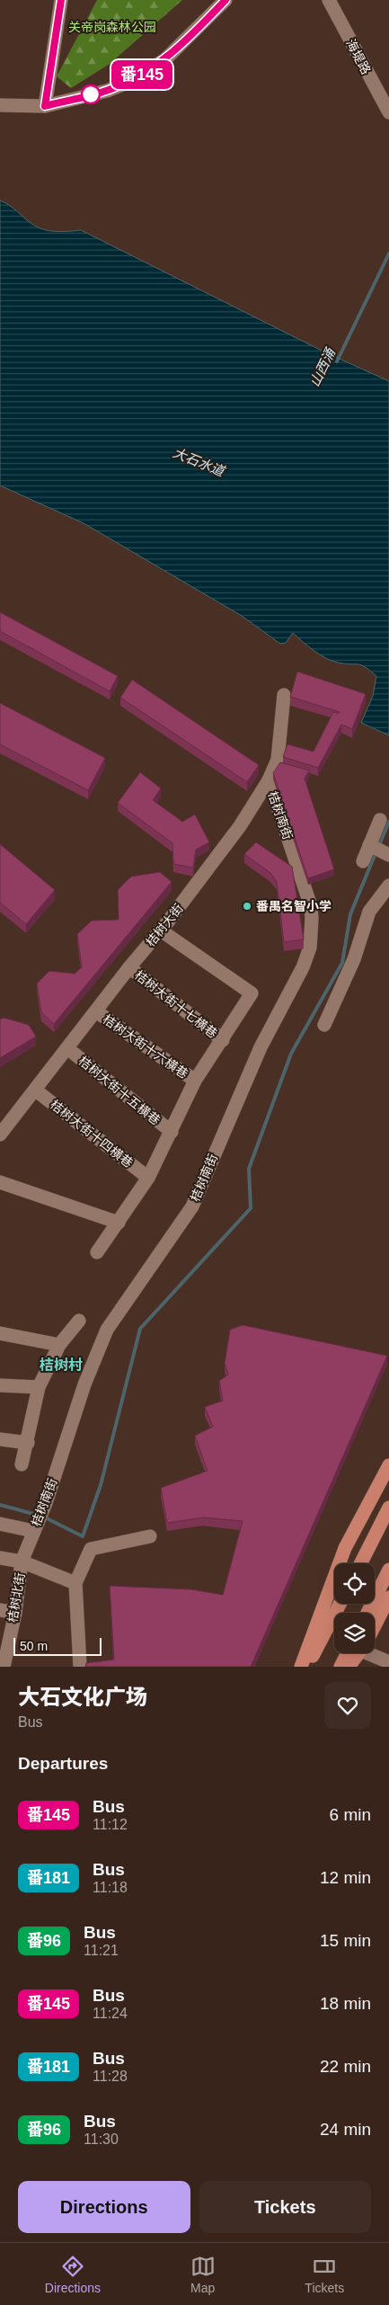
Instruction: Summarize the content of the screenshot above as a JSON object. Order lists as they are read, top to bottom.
{
  "streets": {
    "street": [
      "海堤路",
      "桔树南街",
      "桔树大街",
      "桔树大街十七横巷",
      "桔树大街十六横巷",
      "桔树大街十五横巷",
      "桔树大街十四横巷",
      "桔树北街"
    ]
  },
  "crossings": [
    ["桔树南街", "桔树大街"],
    ["桔树南街", "桔树北街"],
    ["桔树大街", "桔树大街十七横巷"],
    ["桔树大街", "桔树大街十六横巷"],
    ["桔树大街", "桔树大街十五横巷"],
    ["桔树大街", "桔树大街十四横巷"]
  ],
  "districts": ["桔树村"],
  "water": ["山西涌", "大石水道"],
  "parks": ["关帝岗森林公园"],
  "places": ["番禺名智小学"],
  "lines": ["bus line 番145"],
  "scale_bar": "50 m",
  "page": {
    "on_map": "番145",
    "scale": "50 m",
    "heading": [
      ["大石文化广场", "Bus"],
      "Departures"
    ],
    "list": [
      {
        "mark": "番145",
        "name": "Bus",
        "note": "11:12",
        "value": "6 min"
      },
      {
        "mark": "番181",
        "name": "Bus",
        "note": "11:18",
        "value": "12 min"
      },
      {
        "mark": "番96",
        "name": "Bus",
        "note": "11:21",
        "value": "15 min"
      },
      {
        "mark": "番145",
        "name": "Bus",
        "note": "11:24",
        "value": "18 min"
      },
      {
        "mark": "番181",
        "name": "Bus",
        "note": "11:28",
        "value": "22 min"
      },
      {
        "mark": "番96",
        "name": "Bus",
        "note": "11:30",
        "value": "24 min"
      }
    ],
    "buttons": ["Directions", "Tickets"],
    "tabs": ["Directions", "Map", "Tickets"]
  }
}
